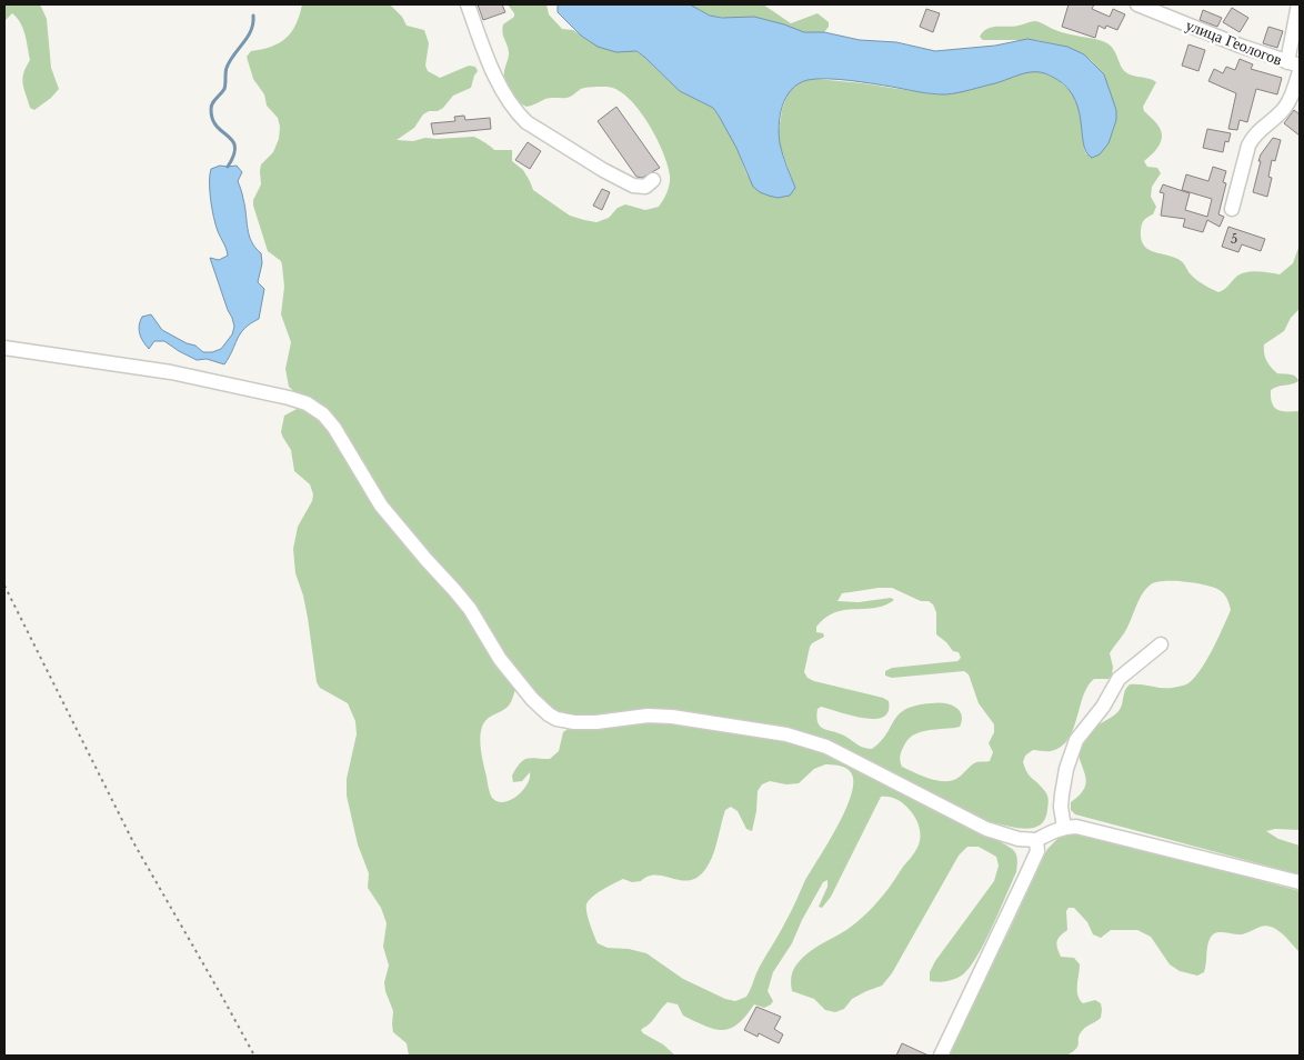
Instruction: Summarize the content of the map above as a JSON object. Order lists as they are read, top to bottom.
{
  "streets": {
    "street": ["улица Геологов"]
  },
  "house_numbers": ["5"]
}
